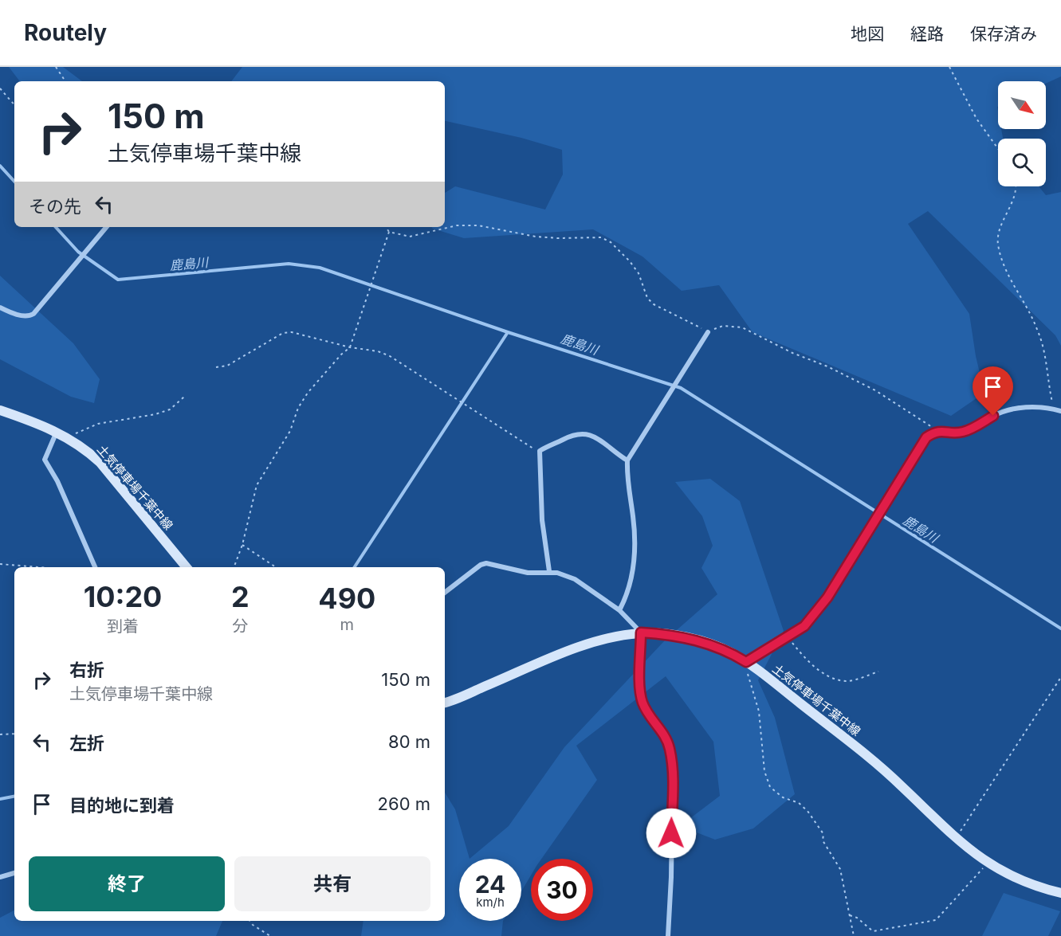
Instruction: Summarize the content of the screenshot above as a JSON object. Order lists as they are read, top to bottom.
{
  "streets": {
    "main road": ["土気停車場千葉中線"]
  },
  "water": ["鹿島川"],
  "north": "bottom right",
  "page": {
    "header": "Routely",
    "nav": ["地図", "経路", "保存済み"],
    "turn": ["150 m", "土気停車場千葉中線"],
    "then": "その先",
    "eta": [
      "10:20",
      "到着",
      "2",
      "分",
      "490",
      "m"
    ],
    "list": [
      {
        "name": "右折",
        "note": "土気停車場千葉中線",
        "value": "150 m"
      },
      {
        "name": "左折",
        "value": "80 m"
      },
      {
        "name": "目的地に到着",
        "value": "260 m"
      }
    ],
    "buttons": ["終了", "共有"],
    "speed": "24 km/h",
    "limit": "30"
  }
}
